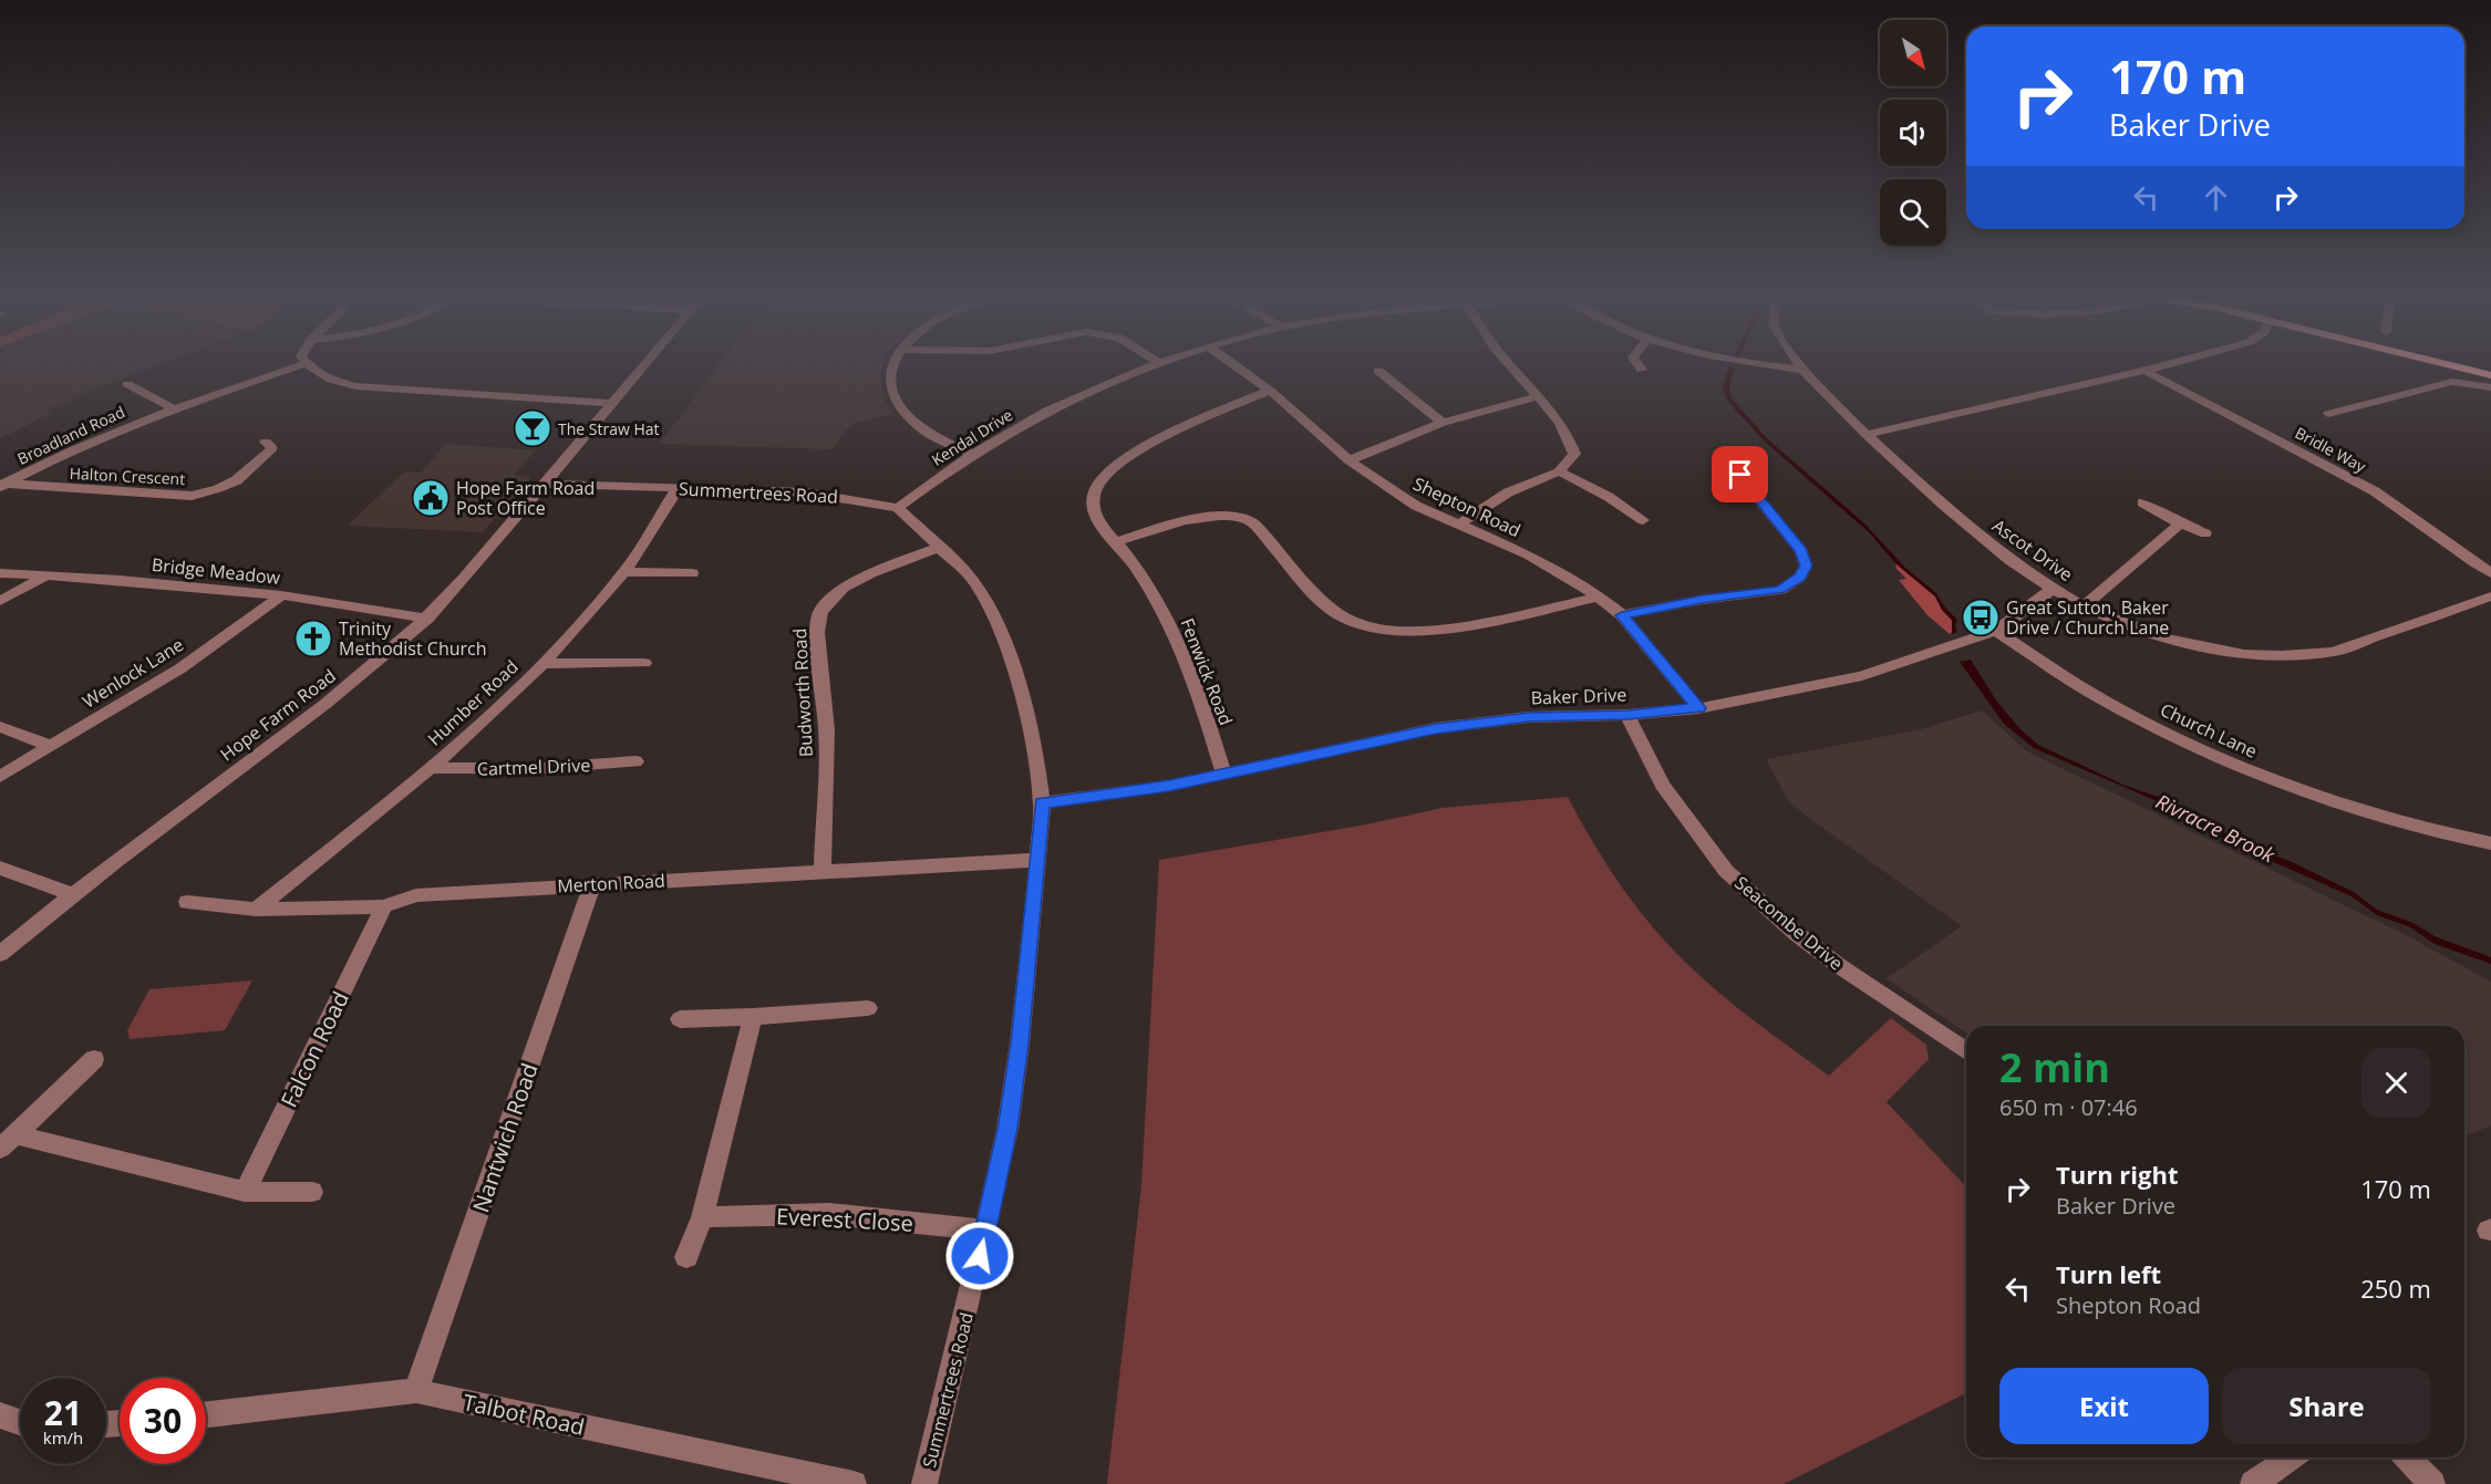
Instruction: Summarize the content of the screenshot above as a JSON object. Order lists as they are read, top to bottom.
{
  "streets": {
    "street": [
      "Broadland Road",
      "Kendal Drive",
      "Bridle Way",
      "Halton Crescent",
      "Summertrees Road",
      "Shepton Road",
      "Ascot Drive",
      "Bridge Meadow",
      "Fenwick Road",
      "Wenlock Lane",
      "Budworth Road",
      "Baker Drive",
      "Humber Road",
      "Hope Farm Road",
      "Church Lane",
      "Cartmel Drive",
      "Merton Road",
      "Seacombe Drive",
      "Falcon Road",
      "Nantwich Road",
      "Everest Close",
      "Talbot Road"
    ]
  },
  "crossings": [
    ["Broadland Road", "Halton Crescent"],
    ["Kendal Drive", "Summertrees Road"],
    ["Summertrees Road", "Budworth Road"],
    ["Summertrees Road", "Baker Drive"],
    ["Summertrees Road", "Humber Road"],
    ["Summertrees Road", "Hope Farm Road"],
    ["Summertrees Road", "Merton Road"],
    ["Summertrees Road", "Everest Close"],
    ["Shepton Road", "Fenwick Road"],
    ["Shepton Road", "Baker Drive"],
    ["Bridge Meadow", "Wenlock Lane"],
    ["Bridge Meadow", "Hope Farm Road"],
    ["Fenwick Road", "Baker Drive"],
    ["Budworth Road", "Merton Road"],
    ["Baker Drive", "Church Lane"],
    ["Baker Drive", "Seacombe Drive"],
    ["Humber Road", "Cartmel Drive"],
    ["Humber Road", "Merton Road"],
    ["Merton Road", "Falcon Road"],
    ["Merton Road", "Nantwich Road"],
    ["Nantwich Road", "Talbot Road"]
  ],
  "water": ["Rivracre Brook"],
  "places": {
    "bar": ["The Straw Hat"],
    "public building": ["Hope Farm Road Post Office"],
    "bus stop": ["Great Sutton, Baker Drive / Church Lane"],
    "church": ["Trinity Methodist Church"]
  },
  "north": "bottom right",
  "page": {
    "turn": ["170 m", "Baker Drive"],
    "heading": ["2 min", "650 m · 07:46"],
    "list": [
      {
        "name": "Turn right",
        "note": "Baker Drive",
        "value": "170 m"
      },
      {
        "name": "Turn left",
        "note": "Shepton Road",
        "value": "250 m"
      }
    ],
    "buttons": ["Exit", "Share"],
    "speed": "21 km/h",
    "limit": "30"
  }
}
